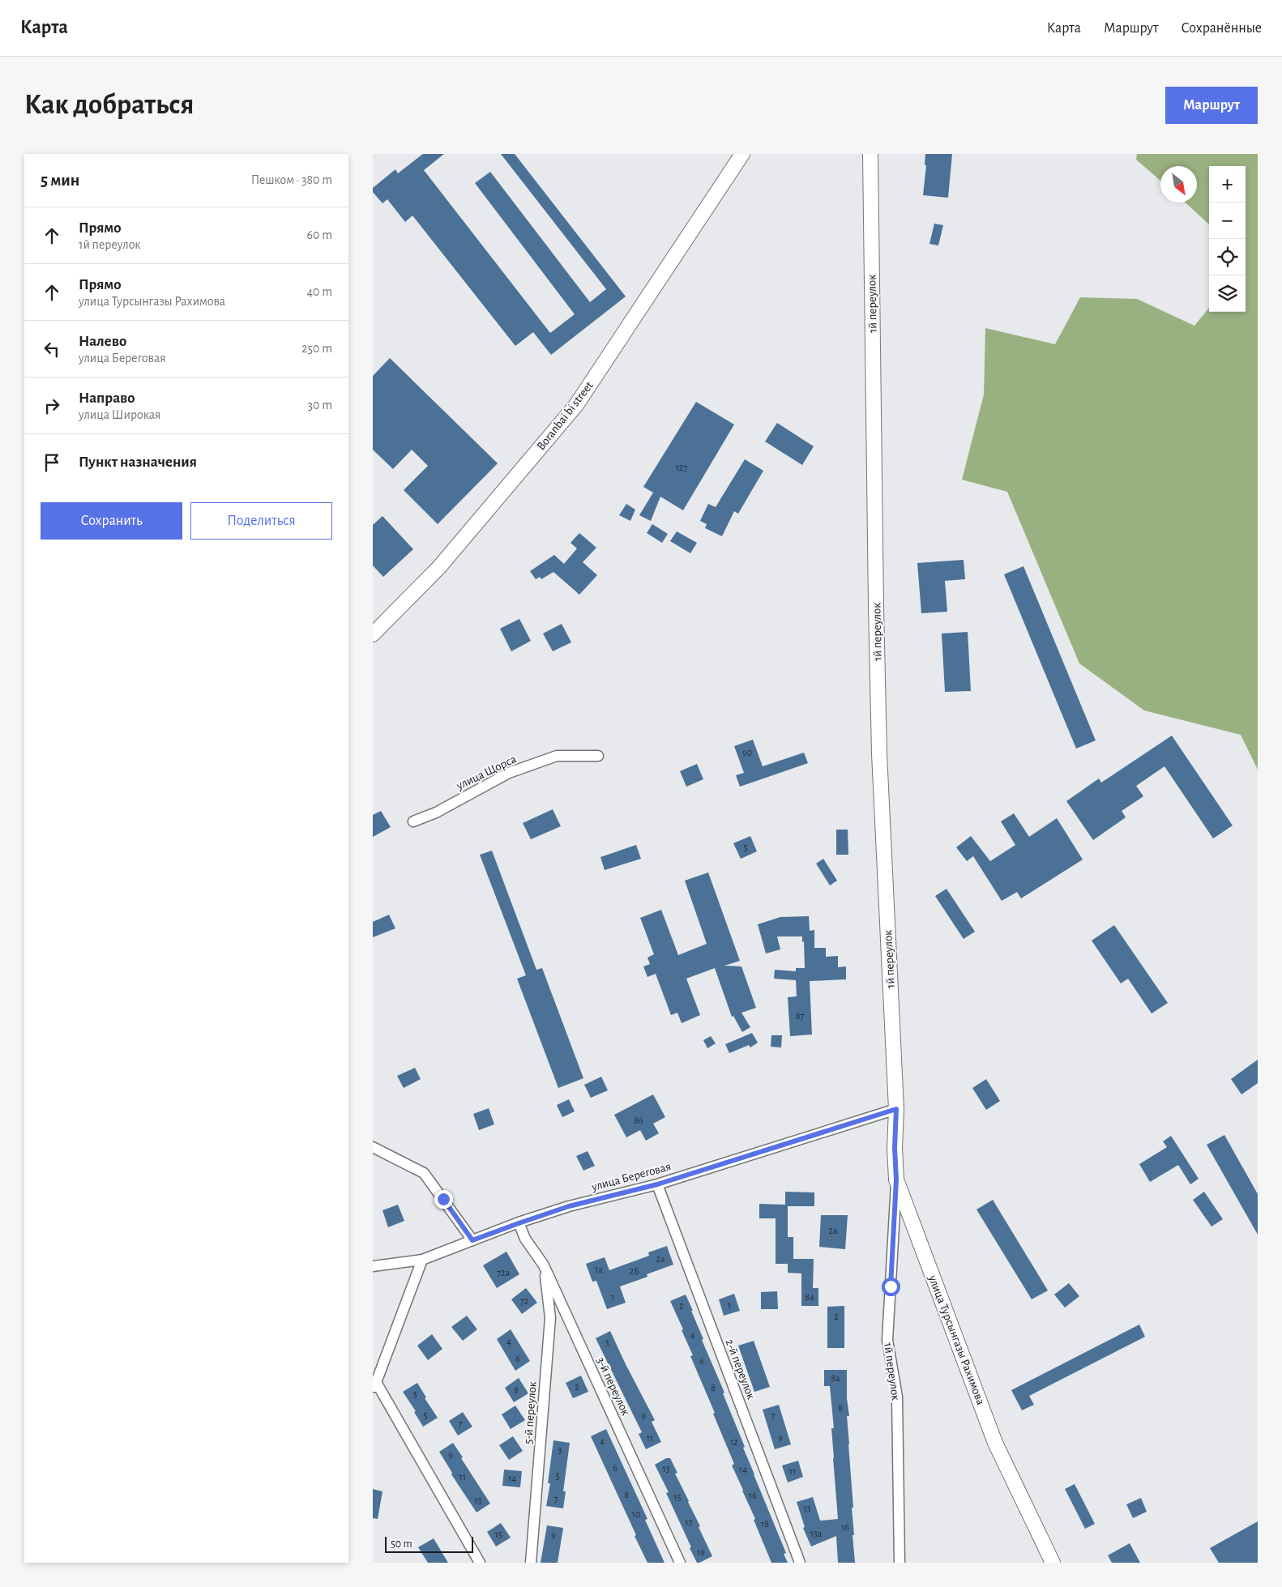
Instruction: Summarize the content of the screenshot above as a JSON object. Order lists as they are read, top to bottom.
{
  "streets": {
    "street": [
      "1й переулок",
      "Boranbai bi street",
      "улица Щорса",
      "улица Береговая",
      "улица Турсынгазы Рахимова",
      "2-й переулок",
      "3-й переулок",
      "5-й переулок"
    ]
  },
  "crossings": [
    ["1й переулок", "улица Береговая"],
    ["1й переулок", "улица Турсынгазы Рахимова"],
    ["улица Береговая", "улица Турсынгазы Рахимова"],
    ["улица Береговая", "2-й переулок"],
    ["улица Береговая", "3-й переулок"],
    ["3-й переулок", "5-й переулок"]
  ],
  "house_numbers": [
    "127",
    "90",
    "5",
    "87",
    "86",
    "2а",
    "2а",
    "1а",
    "2Б",
    "72а",
    "1",
    "84",
    "72",
    "1",
    "2",
    "2",
    "4",
    "4",
    "3",
    "6",
    "6",
    "8а",
    "2",
    "8",
    "8",
    "3",
    "8",
    "5",
    "7",
    "9",
    "7",
    "11",
    "9",
    "4",
    "12",
    "3",
    "9",
    "6",
    "13",
    "14",
    "11",
    "5",
    "11",
    "14",
    "8",
    "16",
    "15",
    "7",
    "13",
    "13",
    "10",
    "17",
    "18",
    "16",
    "13а",
    "15",
    "9",
    "19"
  ],
  "scale_bar": "50 m",
  "north": "bottom right",
  "page": {
    "header": "Карта",
    "nav": ["Карта", "Маршрут", "Сохранённые"],
    "buttons": [
      "Маршрут",
      ["Сохранить", "Поделиться"]
    ],
    "title": "Как добраться",
    "heading": ["5 мин", "Пешком · 380 m"],
    "map_buttons": ["+", "−"],
    "list": [
      ["Прямо", "1й переулок", "60 m"],
      ["Прямо", "улица Турсынгазы Рахимова", "40 m"],
      ["Налево", "улица Береговая", "250 m"],
      ["Направо", "улица Широкая", "30 m"],
      "Пункт назначения"
    ],
    "scale": "50 m"
  }
}
